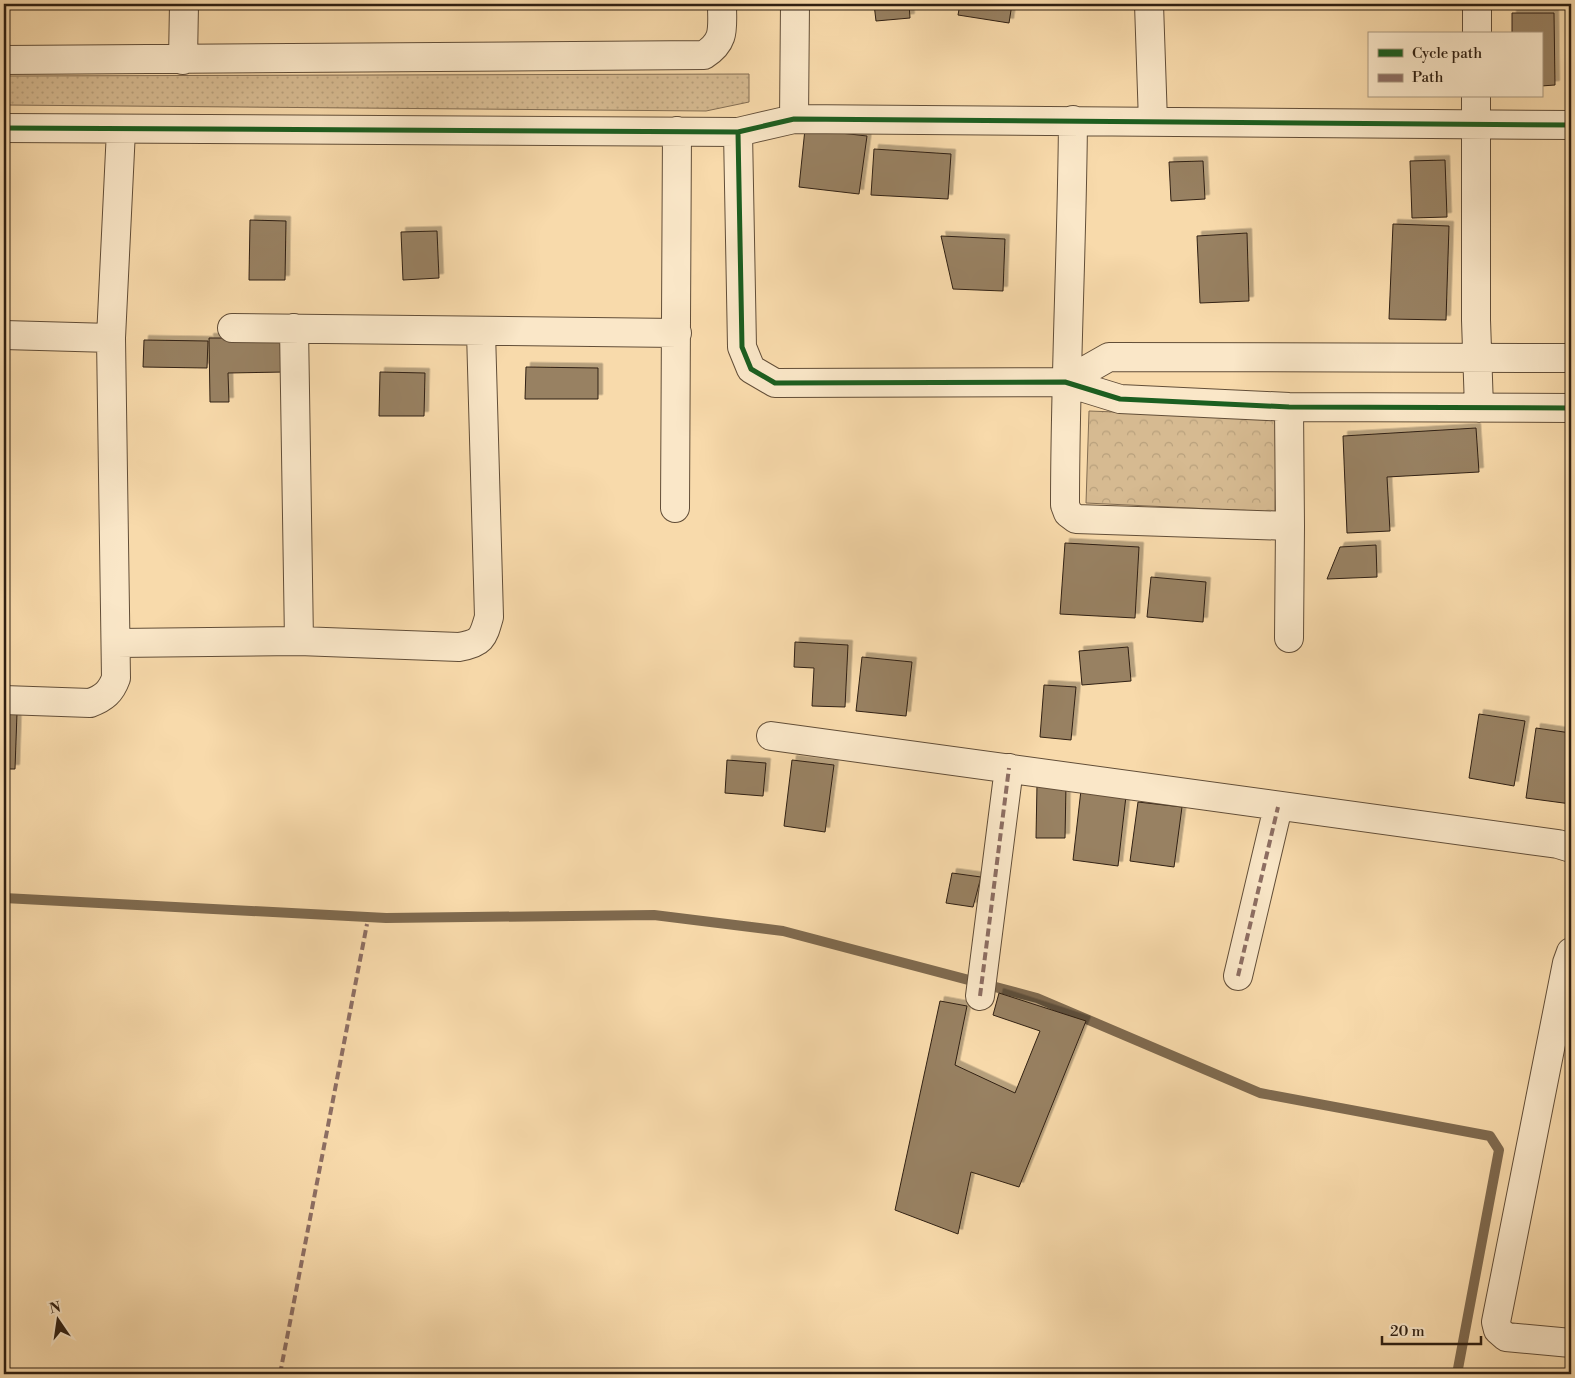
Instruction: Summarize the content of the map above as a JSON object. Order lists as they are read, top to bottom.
{
  "legend": ["Cycle path", "Path"],
  "scale_bar": "20 m",
  "north": "top"
}
